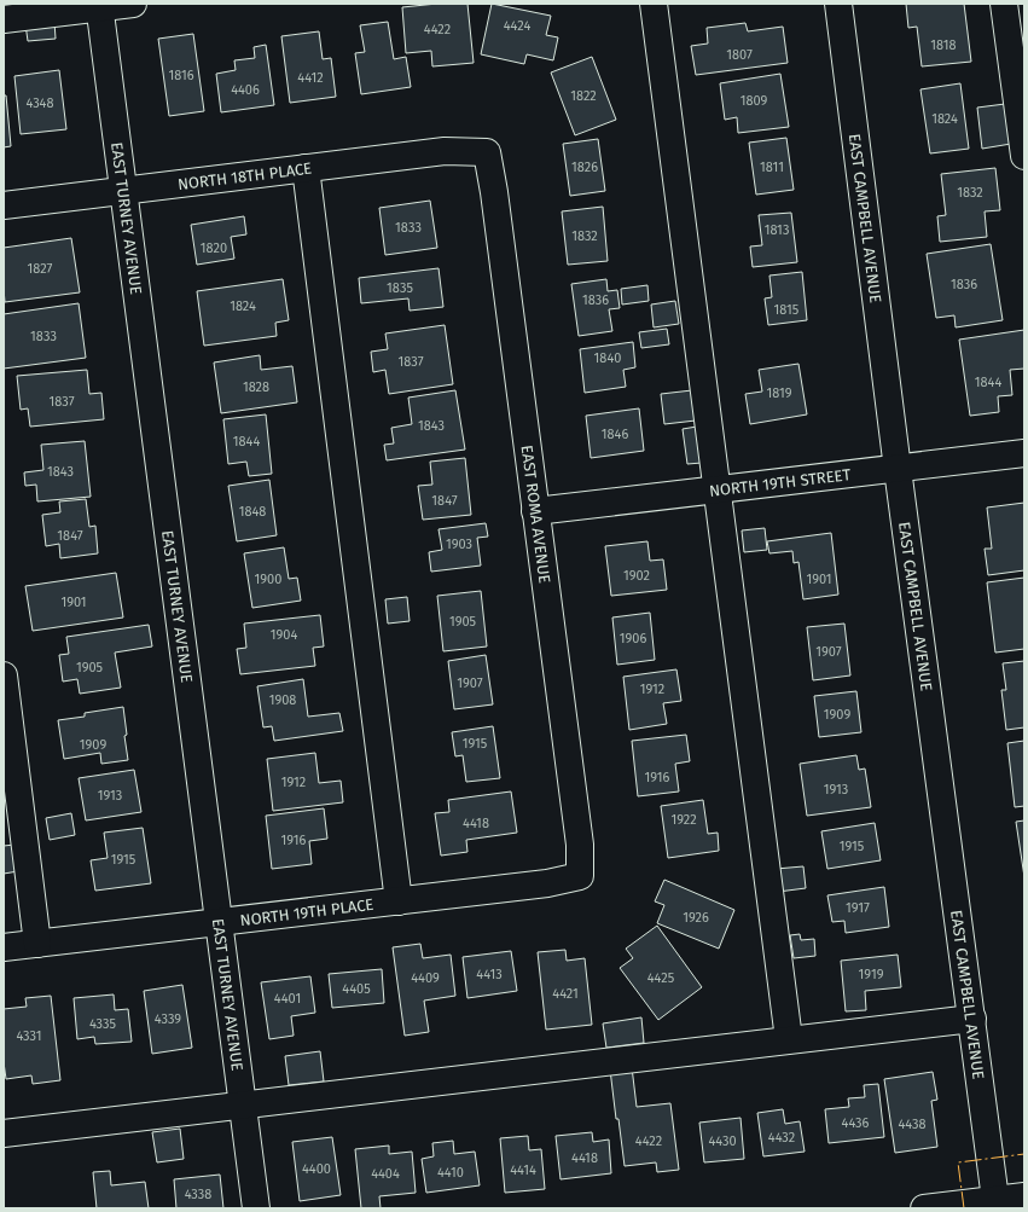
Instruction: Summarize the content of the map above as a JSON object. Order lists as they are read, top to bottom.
{
  "streets": {
    "street": [
      "NORTH 18TH PLACE",
      "EAST TURNEY AVENUE",
      "EAST CAMPBELL AVENUE",
      "NORTH 19TH STREET",
      "EAST ROMA AVENUE",
      "NORTH 19TH PLACE"
    ]
  },
  "crossings": [
    ["NORTH 18TH PLACE", "EAST TURNEY AVENUE"],
    ["NORTH 18TH PLACE", "EAST ROMA AVENUE"],
    ["EAST TURNEY AVENUE", "NORTH 19TH PLACE"],
    ["EAST CAMPBELL AVENUE", "NORTH 19TH STREET"],
    ["NORTH 19TH STREET", "EAST ROMA AVENUE"],
    ["EAST ROMA AVENUE", "NORTH 19TH PLACE"]
  ],
  "house_numbers": [
    "4424",
    "4422",
    "1818",
    "1807",
    "1816",
    "4412",
    "4406",
    "1822",
    "1809",
    "4348",
    "1824",
    "1826",
    "1811",
    "1832",
    "1833",
    "1813",
    "1832",
    "1820",
    "1827",
    "1836",
    "1835",
    "1836",
    "1824",
    "1815",
    "1833",
    "1840",
    "1837",
    "1844",
    "1828",
    "1819",
    "1837",
    "1843",
    "1846",
    "1844",
    "1843",
    "1847",
    "1848",
    "1847",
    "1903",
    "1902",
    "1900",
    "1901",
    "1901",
    "1905",
    "1904",
    "1906",
    "1907",
    "1905",
    "1907",
    "1912",
    "1908",
    "1909",
    "1915",
    "1909",
    "1916",
    "1912",
    "1913",
    "1913",
    "1922",
    "4418",
    "1916",
    "1915",
    "1915",
    "1917",
    "1926",
    "4413",
    "1919",
    "4409",
    "4425",
    "4405",
    "4421",
    "4401",
    "4339",
    "4335",
    "4331",
    "4436",
    "4438",
    "4432",
    "4422",
    "4430",
    "4418",
    "4400",
    "4414",
    "4410",
    "4404",
    "4338"
  ]
}
